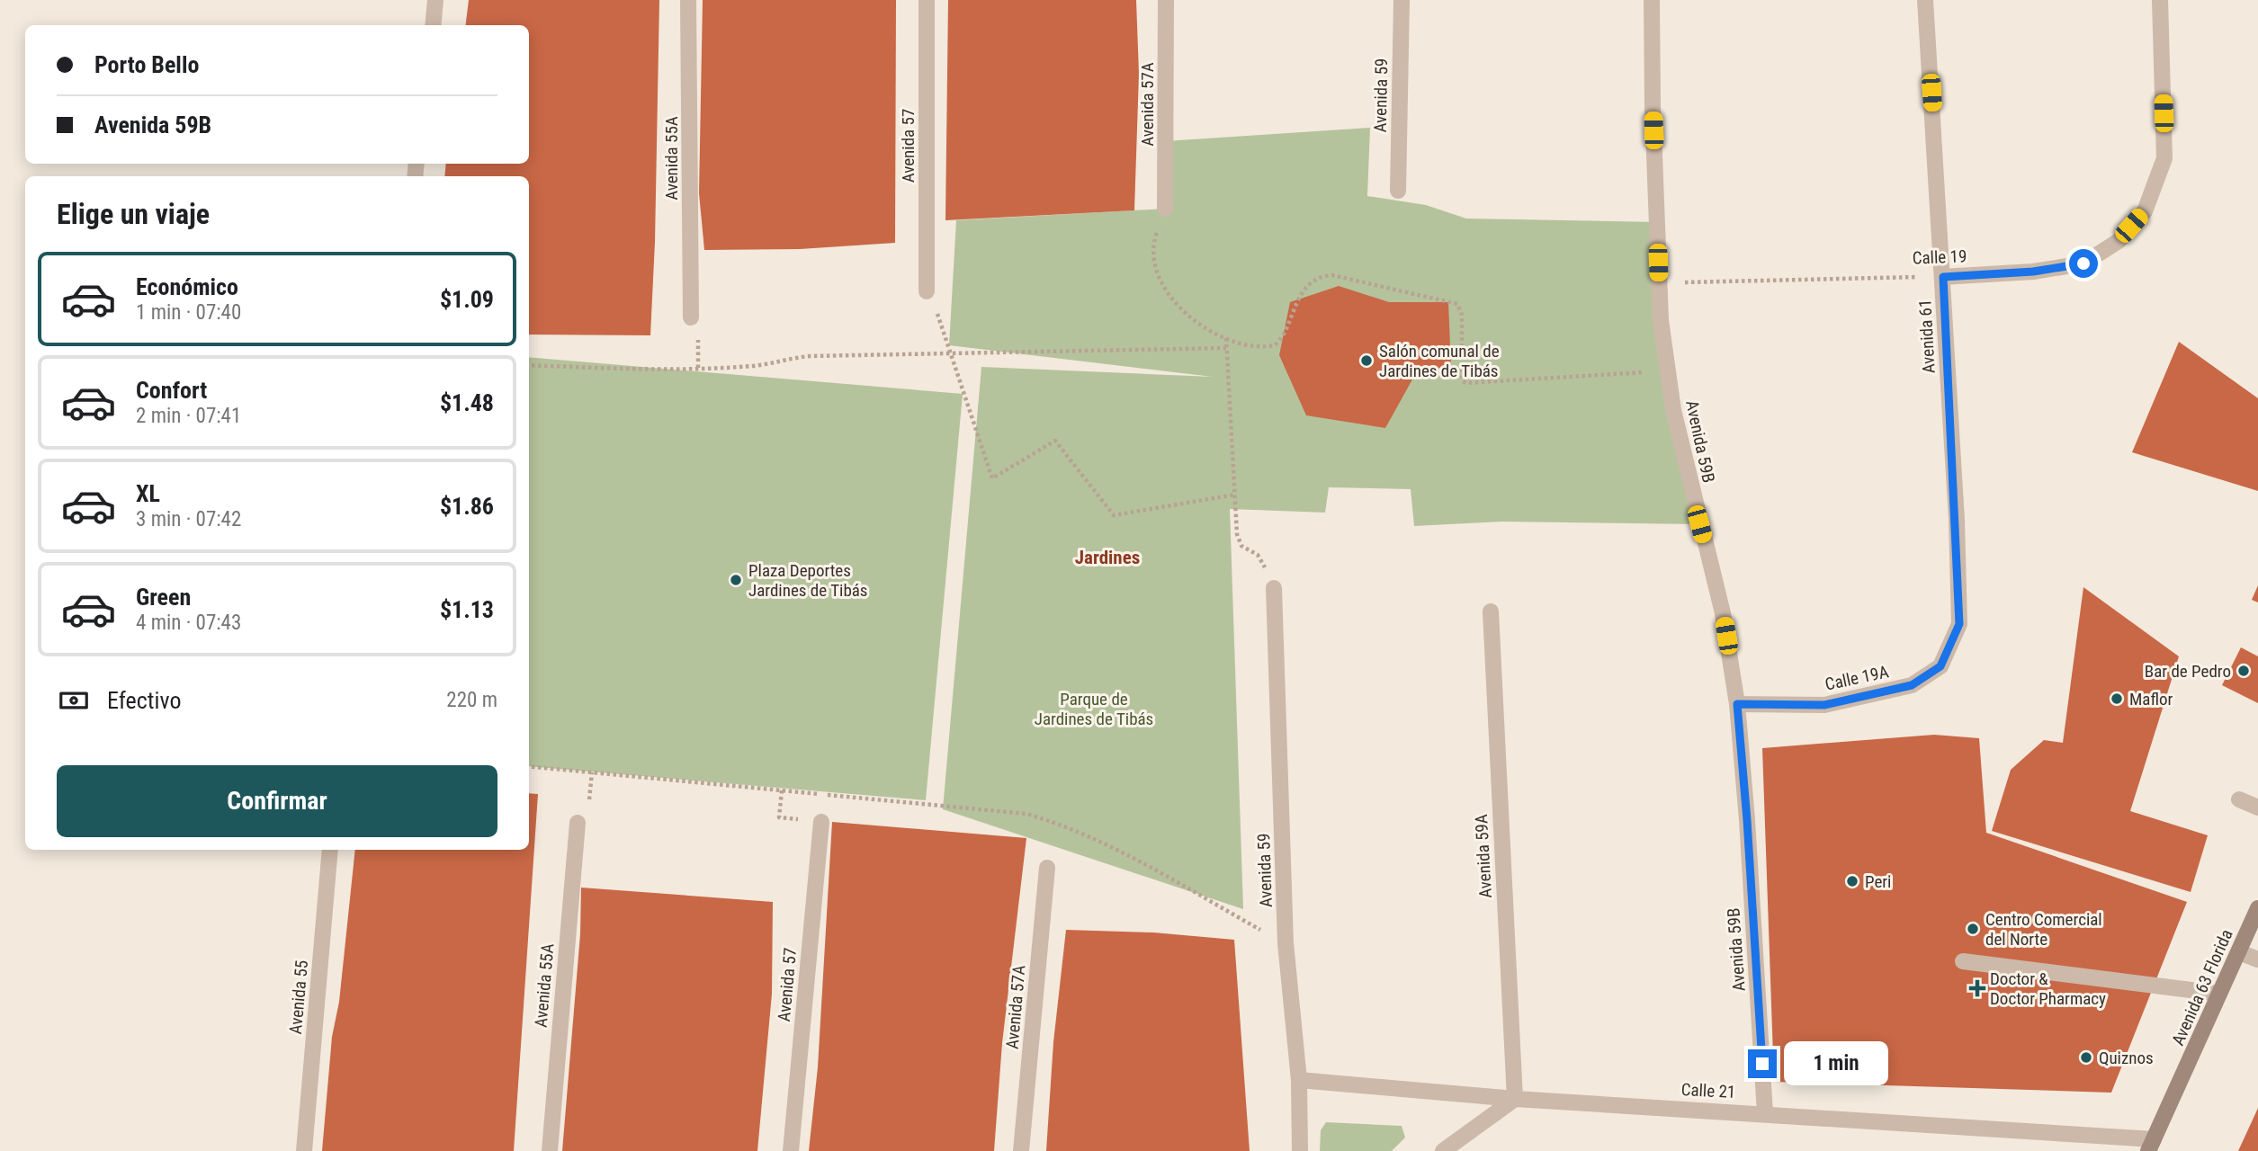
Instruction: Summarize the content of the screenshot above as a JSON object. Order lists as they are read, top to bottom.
{
  "streets": {
    "main road": ["Avenida 63 Florida"],
    "street": [
      "Avenida 59",
      "Avenida 57A",
      "Avenida 57",
      "Avenida 55A",
      "Calle 19",
      "Avenida 61",
      "Avenida 59B",
      "Calle 19A",
      "Avenida 59A",
      "Avenida 55",
      "Calle 21"
    ]
  },
  "crossings": [
    ["Avenida 59", "Calle 21"],
    ["Calle 19", "Avenida 61"],
    ["Calle 19", "Avenida 59B"],
    ["Avenida 61", "Calle 19A"],
    ["Avenida 59B", "Calle 19A"],
    ["Avenida 59B", "Calle 21"],
    ["Avenida 59A", "Calle 21"],
    ["Avenida 63 Florida", "Calle 21"]
  ],
  "districts": ["Jardines"],
  "parks": ["Parque de Jardines de Tibás"],
  "places": {
    "other": [
      "Salón comunal de Jardines de Tibás",
      "Plaza Deportes Jardines de Tibás",
      "Bar de Pedro",
      "Maflor",
      "Peri",
      "Centro Comercial del Norte",
      "Quiznos"
    ],
    "health": ["Doctor & Doctor Pharmacy"]
  },
  "page": {
    "banner": ["Porto Bello", "Avenida 59B"],
    "heading": "Elige un viaje",
    "list": [
      {
        "name": "Económico",
        "note": "1 min · 07:40",
        "value": "$1.09"
      },
      {
        "name": "Confort",
        "note": "2 min · 07:41",
        "value": "$1.48"
      },
      {
        "name": "XL",
        "note": "3 min · 07:42",
        "value": "$1.86"
      },
      {
        "name": "Green",
        "note": "4 min · 07:43",
        "value": "$1.13"
      }
    ],
    "pay": ["Efectivo", "220 m"],
    "buttons": "Confirmar",
    "bubble": "1 min"
  }
}
